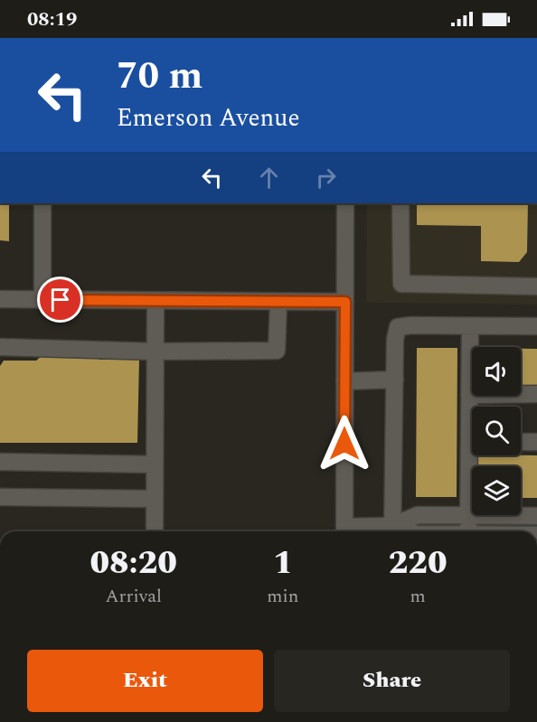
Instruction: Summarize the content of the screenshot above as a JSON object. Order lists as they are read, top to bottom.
{
  "page": {
    "status": "08:19",
    "turn": ["70 m", "Emerson Avenue"],
    "eta": [
      "08:20",
      "Arrival",
      "1",
      "min",
      "220",
      "m"
    ],
    "buttons": ["Exit", "Share"]
  }
}
